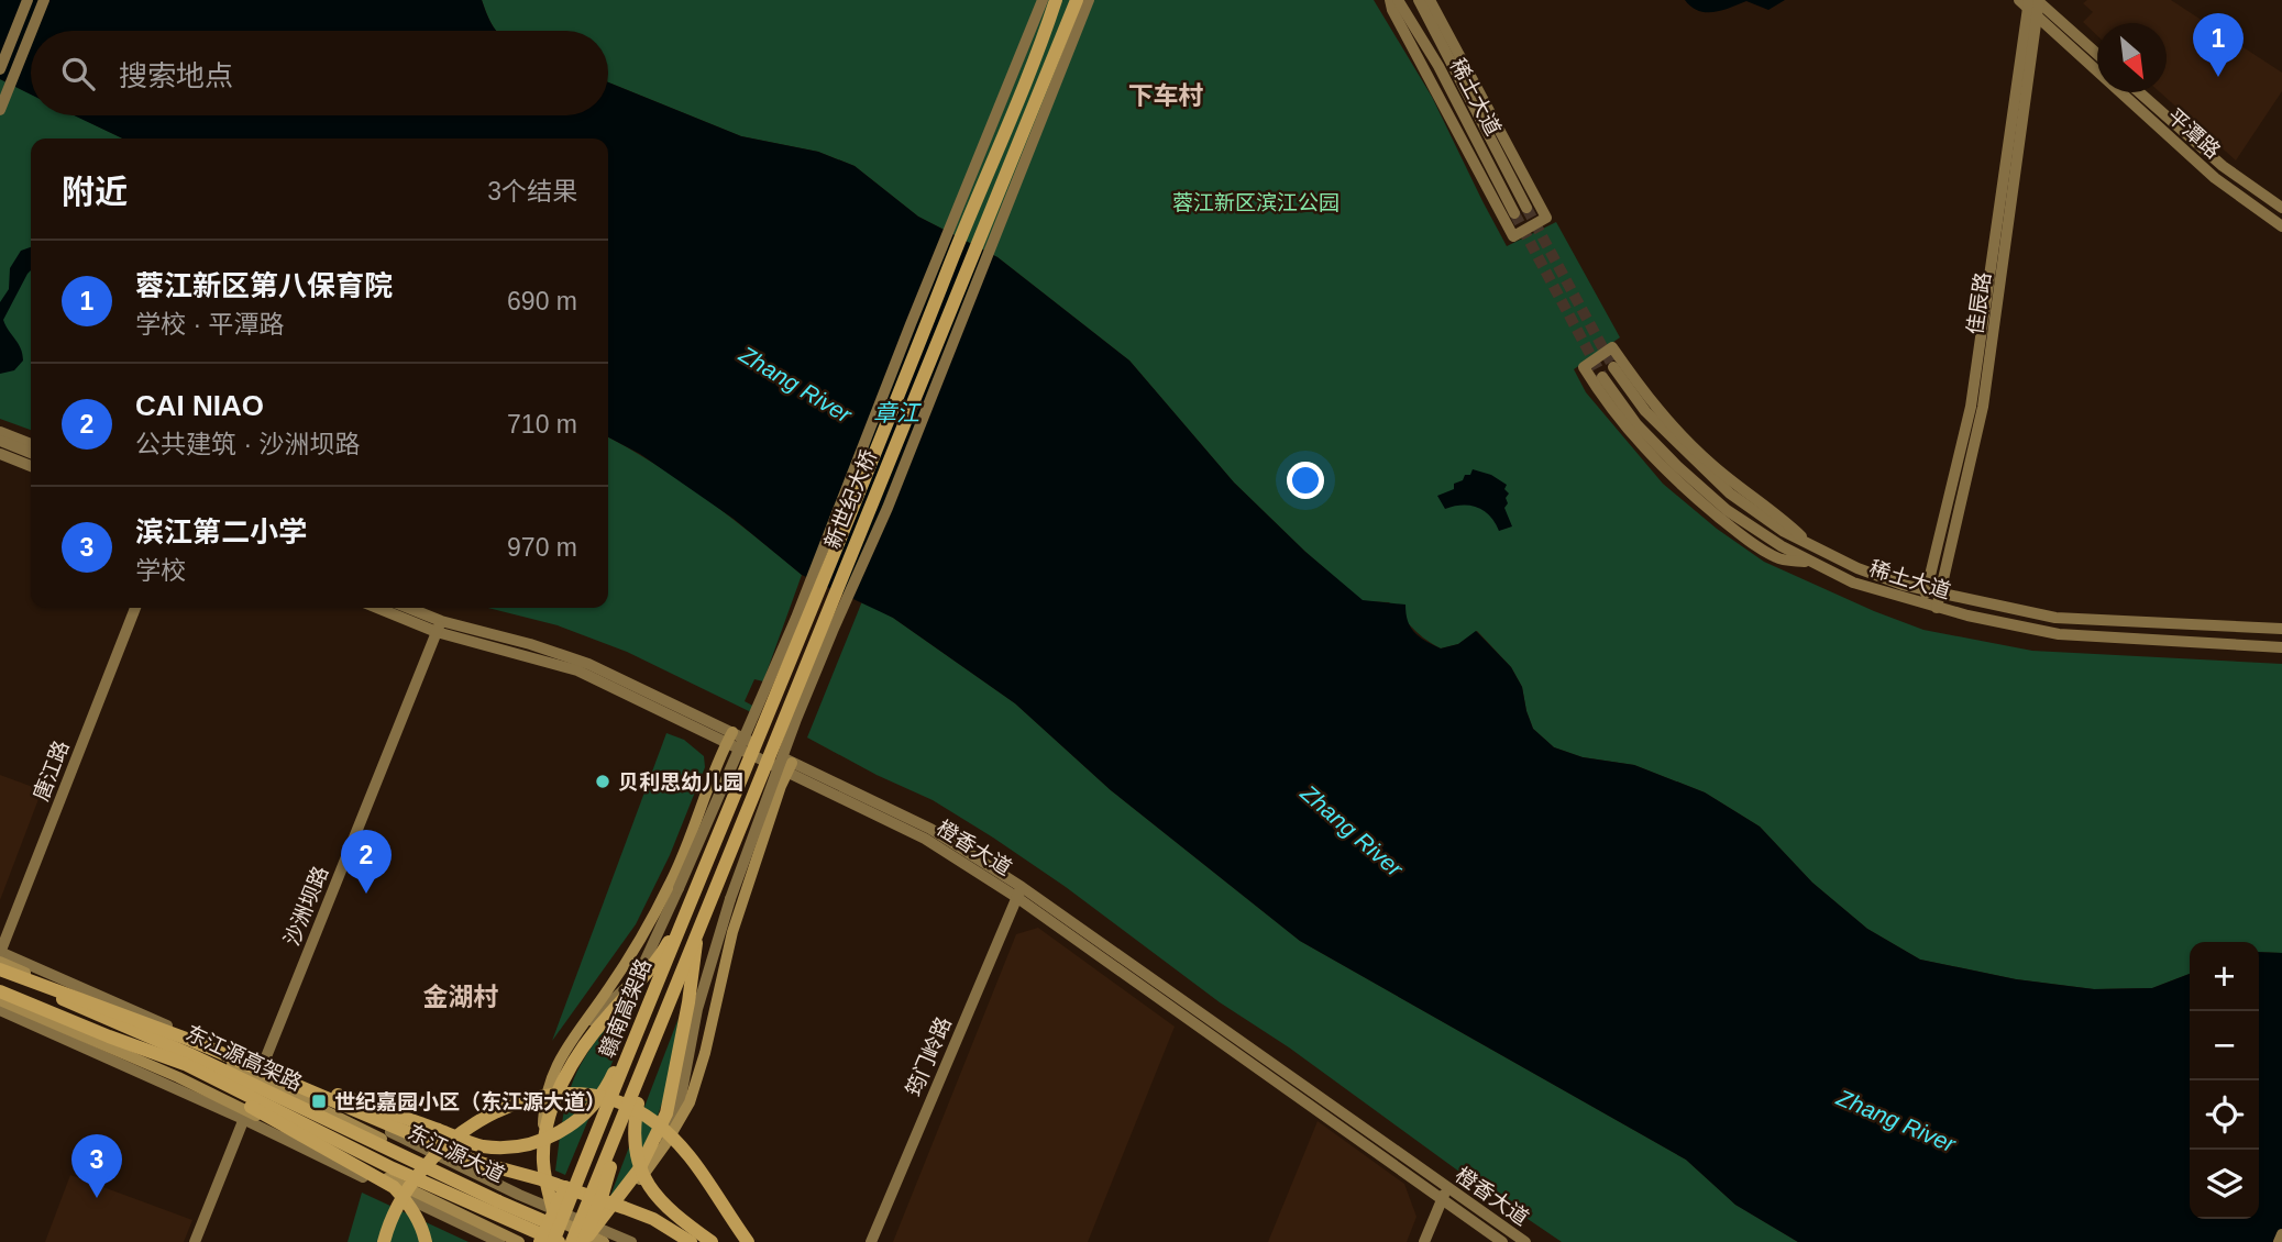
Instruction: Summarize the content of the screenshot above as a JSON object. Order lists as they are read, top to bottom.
{
  "streets": {
    "highway": ["新世纪大桥", "赣南高架路", "东江源高架路"],
    "main road": ["东江源大道"],
    "street": [
      "稀土大道",
      "平潭路",
      "佳辰路",
      "唐江路",
      "橙香大道",
      "沙洲坝路",
      "筠门岭路"
    ]
  },
  "crossings": [
    ["稀土大道", "佳辰路"],
    ["平潭路", "佳辰路"],
    ["新世纪大桥", "赣南高架路"],
    ["橙香大道", "沙洲坝路"],
    ["橙香大道", "筠门岭路"],
    ["沙洲坝路", "东江源大道"],
    ["赣南高架路", "东江源高架路"],
    ["东江源高架路", "东江源大道"]
  ],
  "districts": ["下车村", "金湖村"],
  "water": ["Zhang River", "章江"],
  "parks": ["蓉江新区滨江公园"],
  "places": {
    "other": ["贝利思幼儿园"],
    "transit": ["世纪嘉园小区（东江源大道）"]
  },
  "north": "bottom right",
  "page": {
    "pins": ["1", "2", "3"],
    "search": "搜索地点",
    "heading": ["附近", "3个结果"],
    "list": [
      {
        "mark": "1",
        "name": "蓉江新区第八保育院",
        "note": "学校 · 平潭路",
        "value": "690 m"
      },
      {
        "mark": "2",
        "name": "CAI NIAO",
        "note": "公共建筑 · 沙洲坝路",
        "value": "710 m"
      },
      {
        "mark": "3",
        "name": "滨江第二小学",
        "note": "学校",
        "value": "970 m"
      }
    ],
    "map_buttons": ["+", "−"]
  }
}
